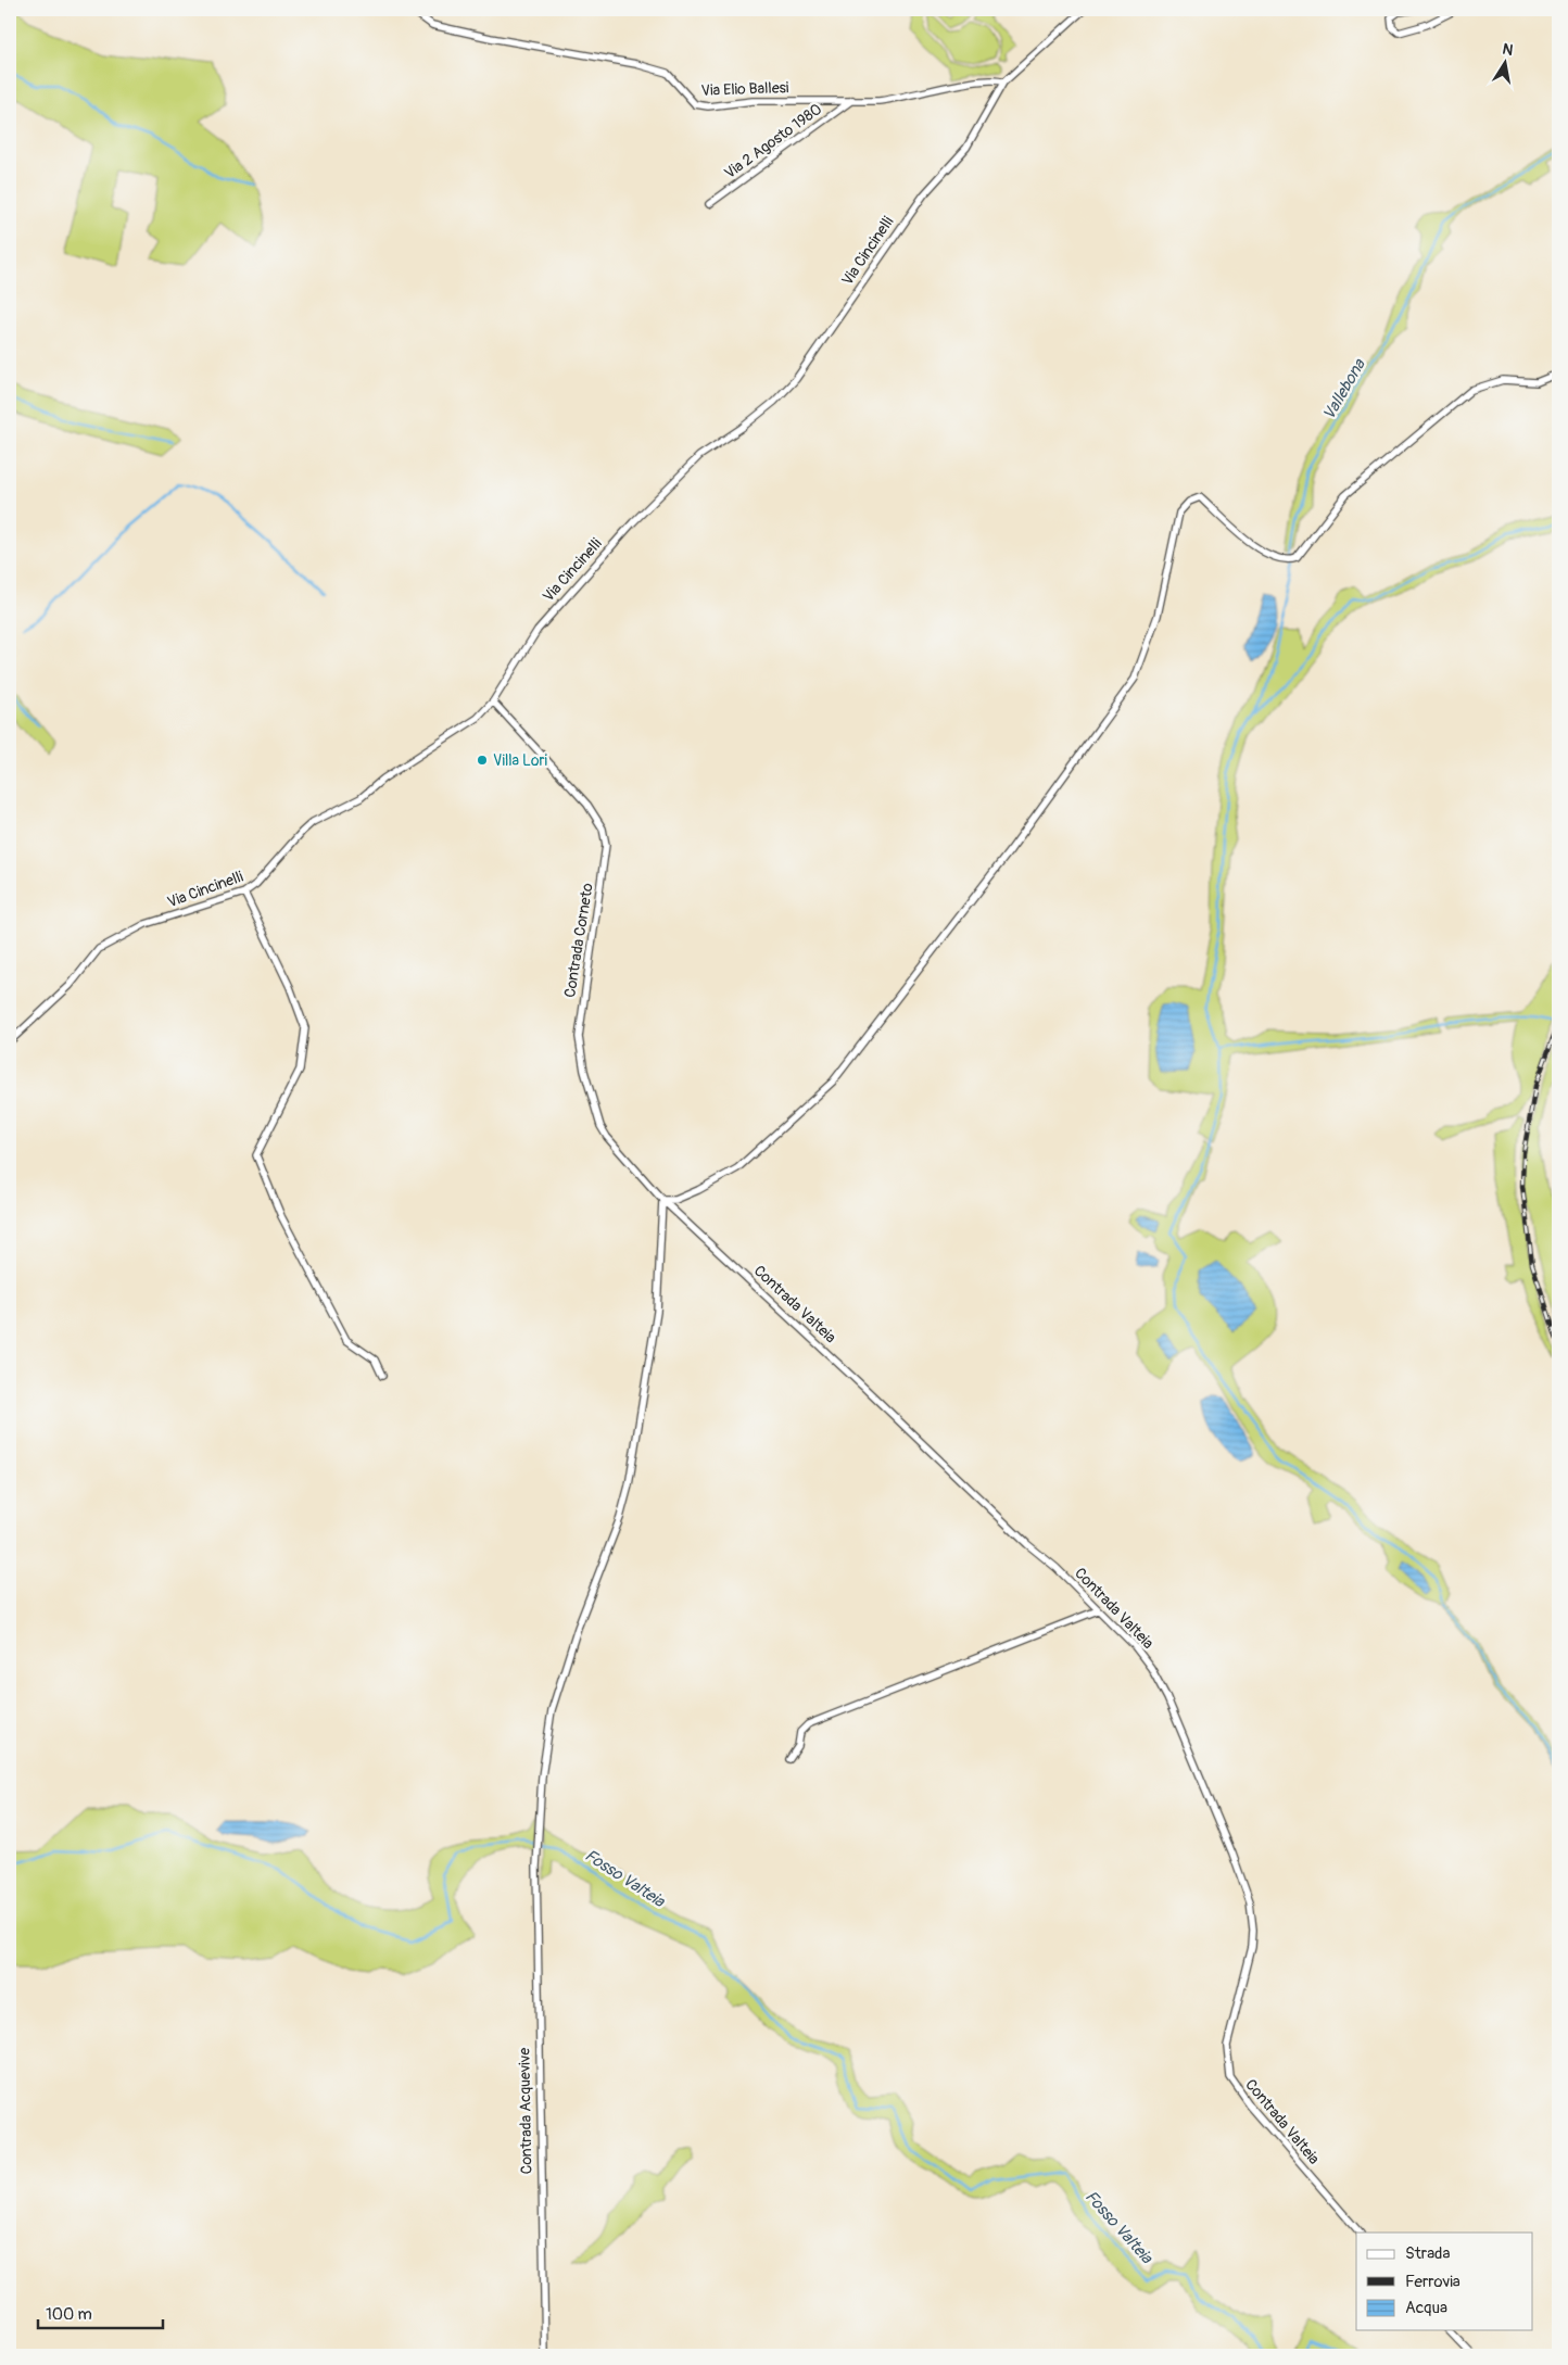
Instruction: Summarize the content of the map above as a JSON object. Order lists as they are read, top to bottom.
{
  "streets": {
    "street": [
      "Via Elio Ballesi",
      "Via 2 Agosto 1980",
      "Via Cincinelli",
      "Contrada Corneto",
      "Contrada Valteia",
      "Contrada Acquevive"
    ]
  },
  "crossings": [
    ["Via Elio Ballesi", "Via 2 Agosto 1980"],
    ["Via Elio Ballesi", "Via Cincinelli"],
    ["Via Cincinelli", "Contrada Corneto"],
    ["Contrada Corneto", "Contrada Valteia"],
    ["Contrada Corneto", "Contrada Acquevive"],
    ["Contrada Valteia", "Contrada Acquevive"]
  ],
  "water": ["Vallebona", "Fosso Valteia"],
  "places": ["Villa Lori"],
  "legend": ["Strada", "Ferrovia", "Acqua"],
  "scale_bar": "100 m",
  "north": "top"
}
